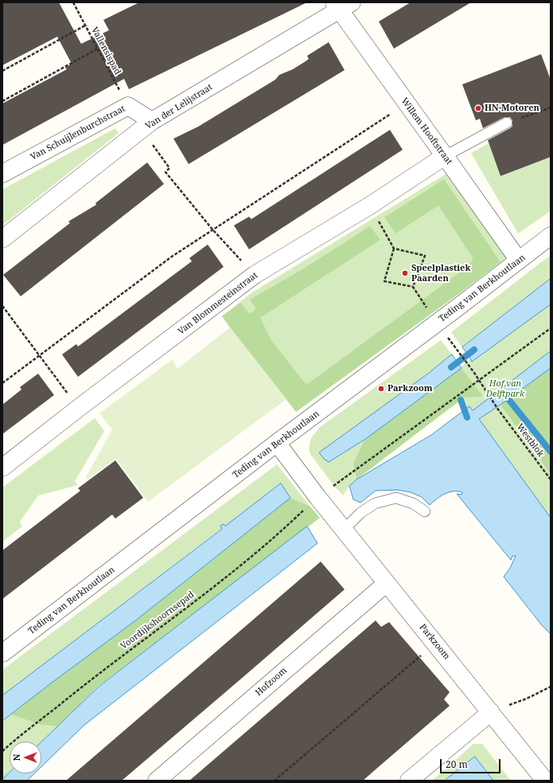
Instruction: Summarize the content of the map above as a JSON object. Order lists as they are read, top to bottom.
{
  "streets": {
    "street": [
      "Van der Lelijstraat",
      "Willem Hooftstraat",
      "Van Schuijlenburchstraat",
      "Teding van Berkhoutlaan",
      "Van Blommesteinstraat",
      "Parkzoom",
      "Hofzoom"
    ],
    "path": ["Vallensispad", "Westblok", "Voordijkshoornsepad"]
  },
  "crossings": [
    ["Vallensispad", "Van Schuijlenburchstraat"],
    ["Van der Lelijstraat", "Willem Hooftstraat"],
    ["Van der Lelijstraat", "Van Schuijlenburchstraat"],
    ["Willem Hooftstraat", "Teding van Berkhoutlaan"],
    ["Willem Hooftstraat", "Van Blommesteinstraat"],
    ["Teding van Berkhoutlaan", "Parkzoom"],
    ["Westblok", "Voordijkshoornsepad"],
    ["Voordijkshoornsepad", "Parkzoom"],
    ["Parkzoom", "Hofzoom"]
  ],
  "parks": ["Hof van Delftpark"],
  "places": ["HN-Motoren", "Speelplastiek Paarden", "Parkzoom"],
  "scale_bar": "20 m",
  "north": "left"
}
